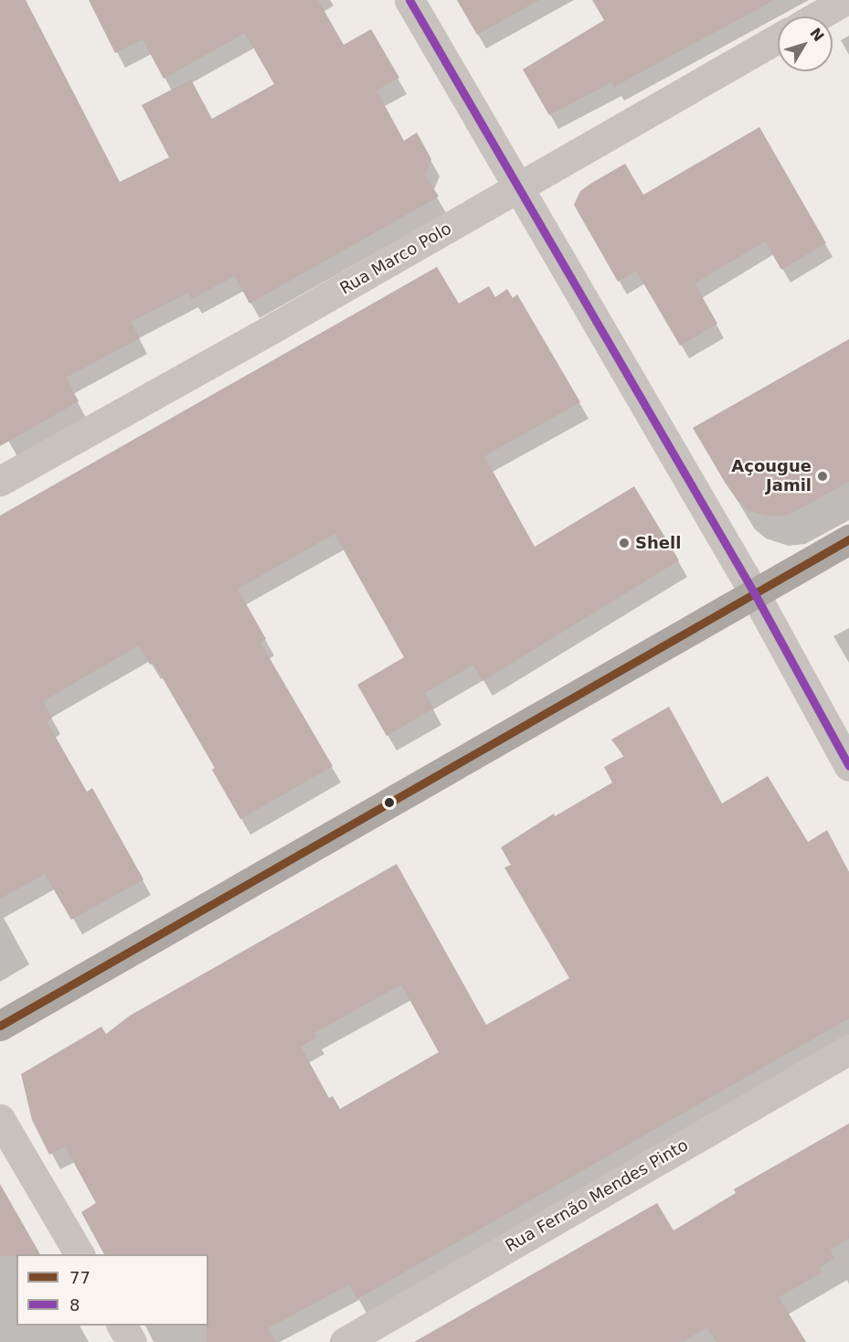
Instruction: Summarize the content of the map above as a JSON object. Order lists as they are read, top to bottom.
{
  "streets": {
    "street": ["Rua Marco Polo", "Rua Fernão Mendes Pinto"]
  },
  "places": ["Açougue Jamil", "Shell"],
  "lines": ["transit line 8", "transit line 77"],
  "legend": ["77", "8"],
  "north": "top right"
}
